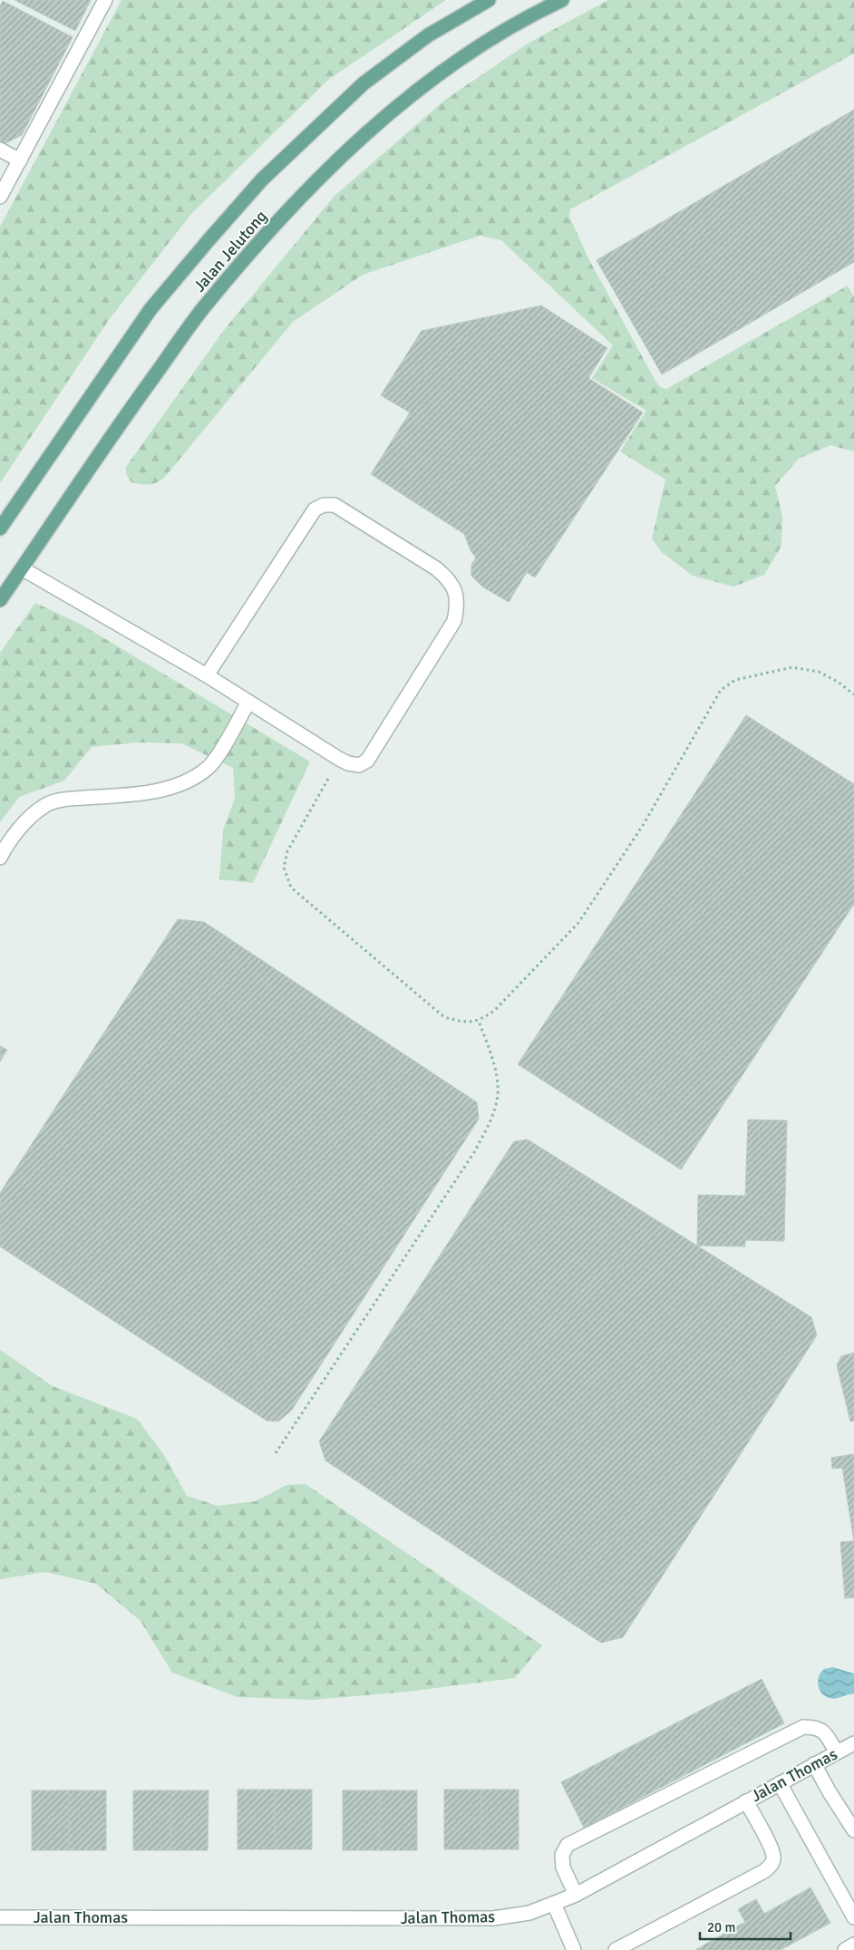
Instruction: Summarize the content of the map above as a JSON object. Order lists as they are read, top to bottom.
{
  "streets": {
    "main road": ["Jalan Jelutong"],
    "street": ["Jalan Thomas"]
  },
  "scale_bar": "20 m"
}
